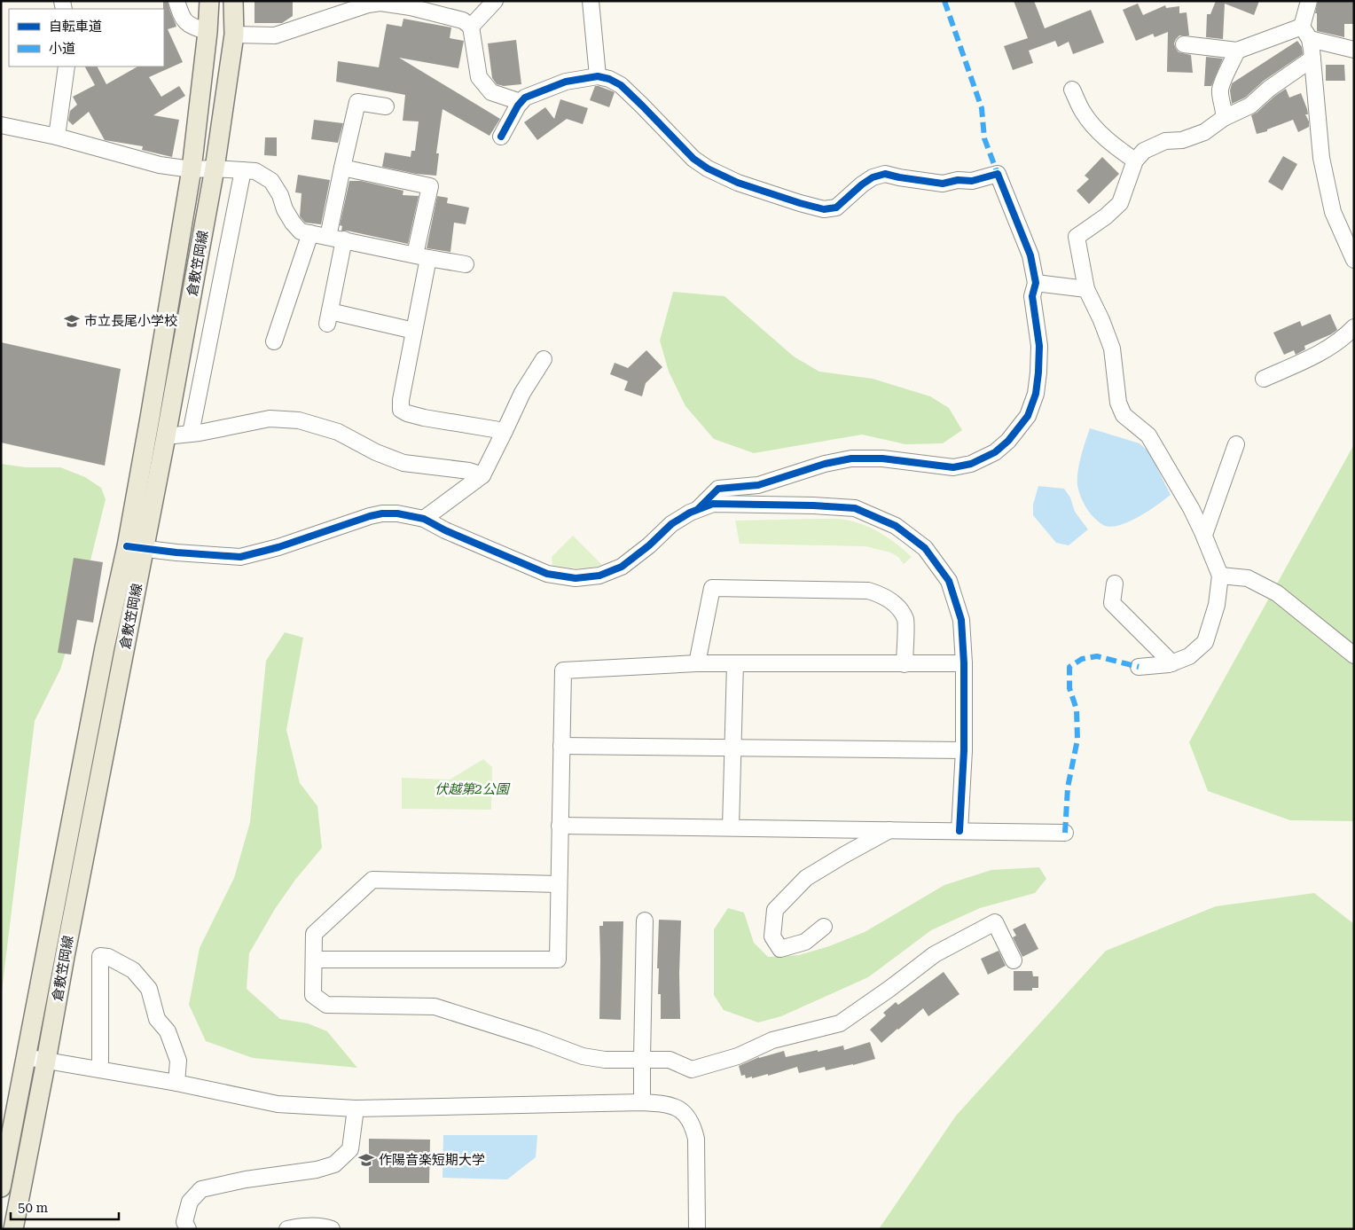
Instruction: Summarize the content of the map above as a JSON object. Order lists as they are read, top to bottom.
{
  "streets": {
    "main road": ["倉敷笠岡線"]
  },
  "parks": ["伏越第2公園"],
  "places": {
    "school or university": ["市立長尾小学校", "作陽音楽短期大学"]
  },
  "legend": ["自転車道", "小道"],
  "scale_bar": "50 m"
}
